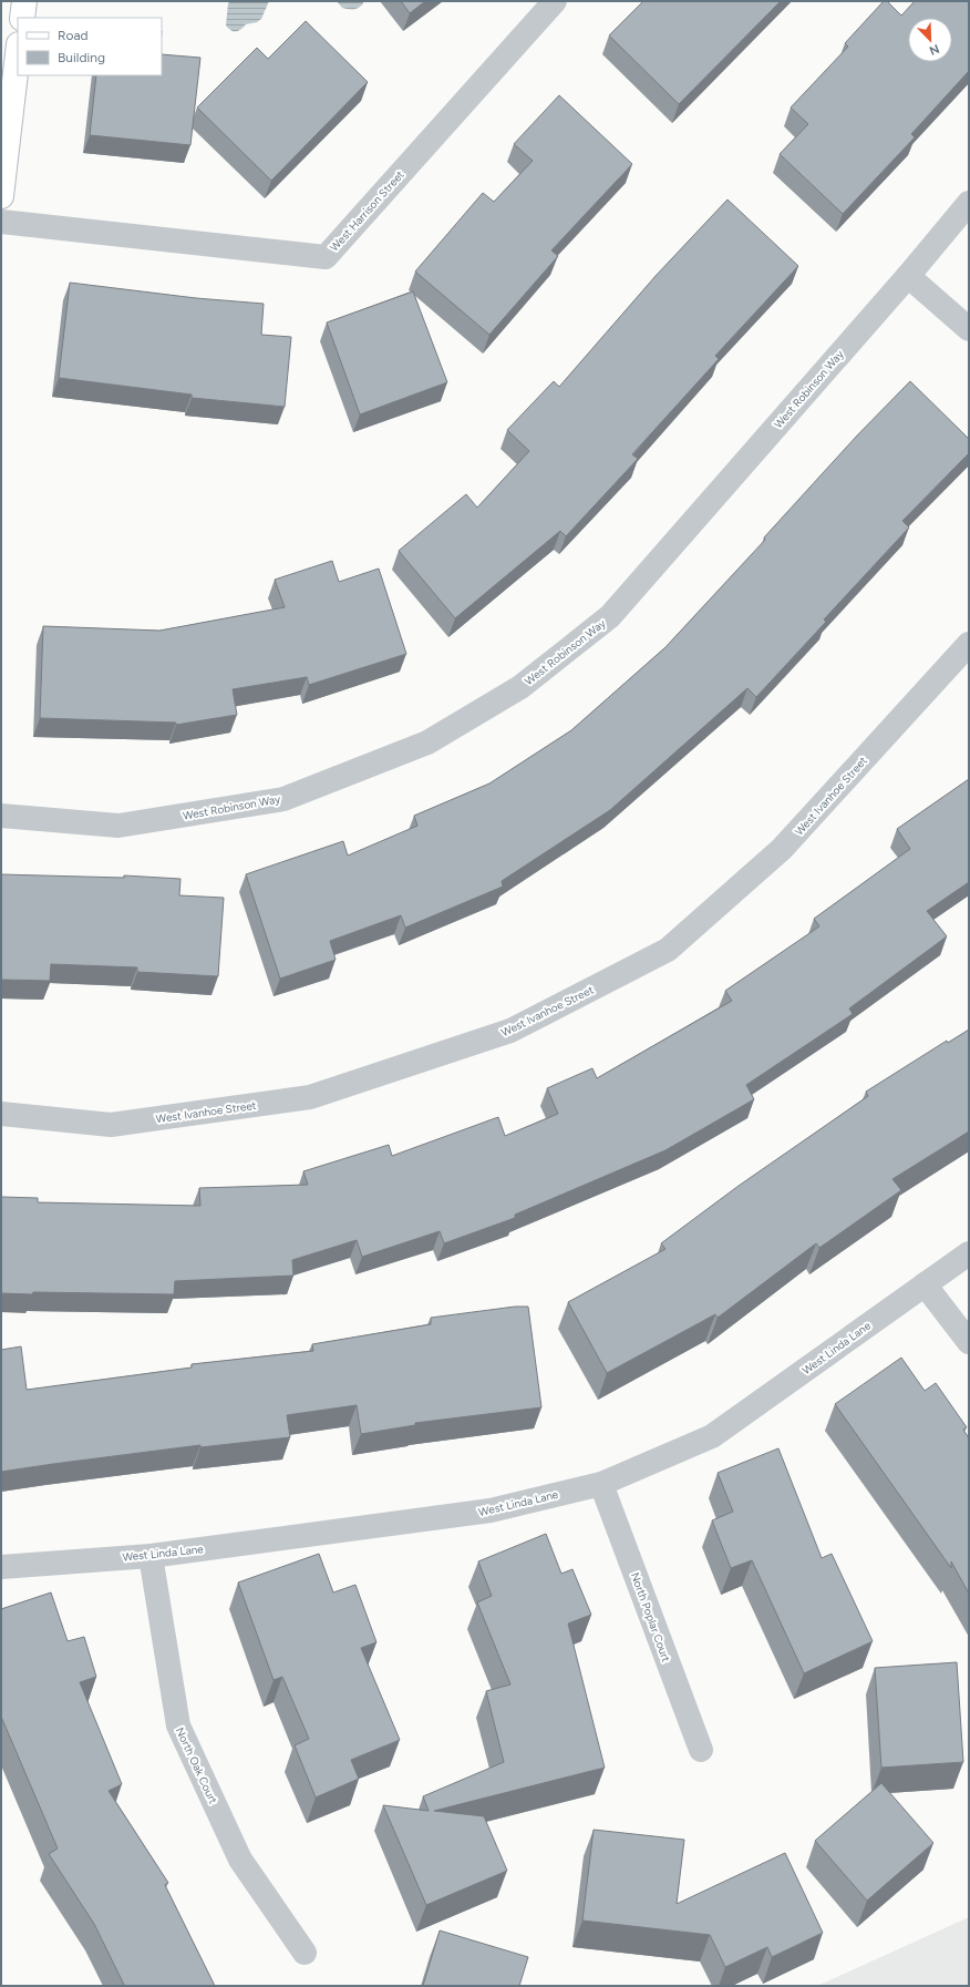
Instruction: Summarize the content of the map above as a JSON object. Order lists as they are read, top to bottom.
{
  "streets": {
    "street": [
      "West Harrison Street",
      "West Robinson Way",
      "West Ivanhoe Street",
      "West Linda Lane",
      "North Poplar Court",
      "North Oak Court"
    ]
  },
  "crossings": [
    ["West Linda Lane", "North Poplar Court"],
    ["West Linda Lane", "North Oak Court"]
  ],
  "legend": ["Road", "Building"],
  "north": "bottom right"
}
